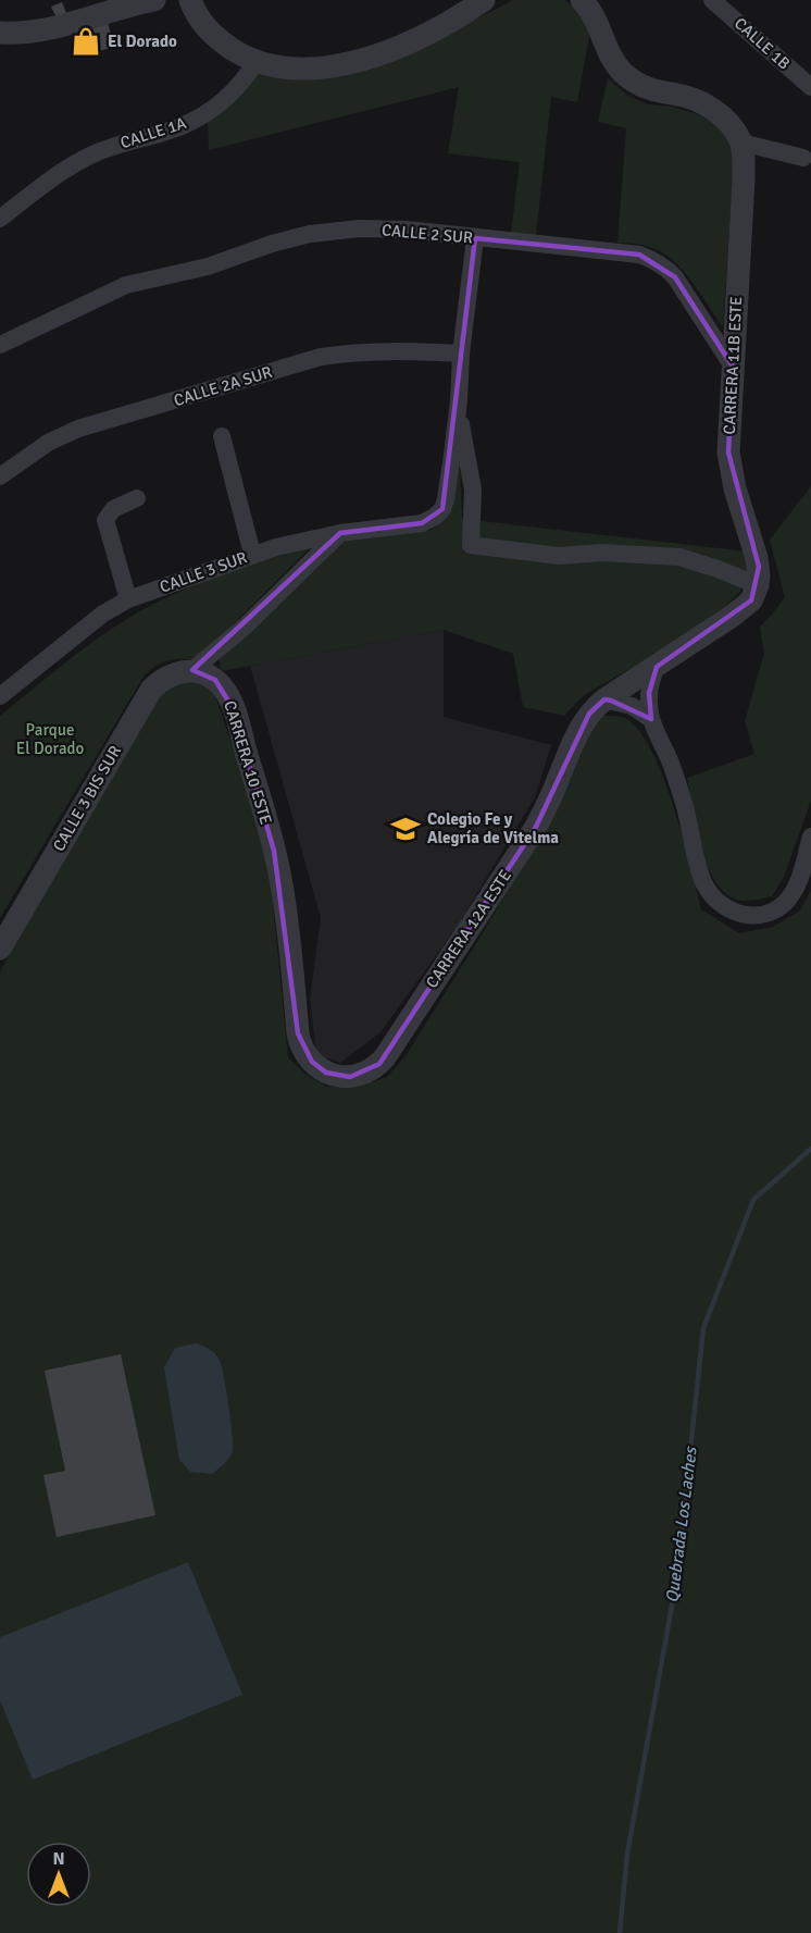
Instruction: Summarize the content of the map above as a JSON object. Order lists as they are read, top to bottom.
{
  "streets": {
    "street": [
      "CALLE 1B",
      "CALLE 1A",
      "CALLE 2 SUR",
      "CARRERA 11B ESTE",
      "CALLE 2A SUR",
      "CALLE 3 SUR",
      "CARRERA 10 ESTE",
      "CALLE 3 BIS SUR",
      "CARRERA 12A ESTE"
    ]
  },
  "crossings": [
    ["CALLE 2 SUR", "CARRERA 11B ESTE"],
    ["CARRERA 11B ESTE", "CARRERA 12A ESTE"],
    ["CARRERA 10 ESTE", "CALLE 3 BIS SUR"],
    ["CARRERA 10 ESTE", "CARRERA 12A ESTE"]
  ],
  "water": ["Quebrada Los Laches"],
  "parks": ["Parque El Dorado"],
  "places": {
    "shop": ["El Dorado"],
    "school or university": ["Colegio Fe y Alegría de Vitelma"]
  },
  "north": "top"
}
